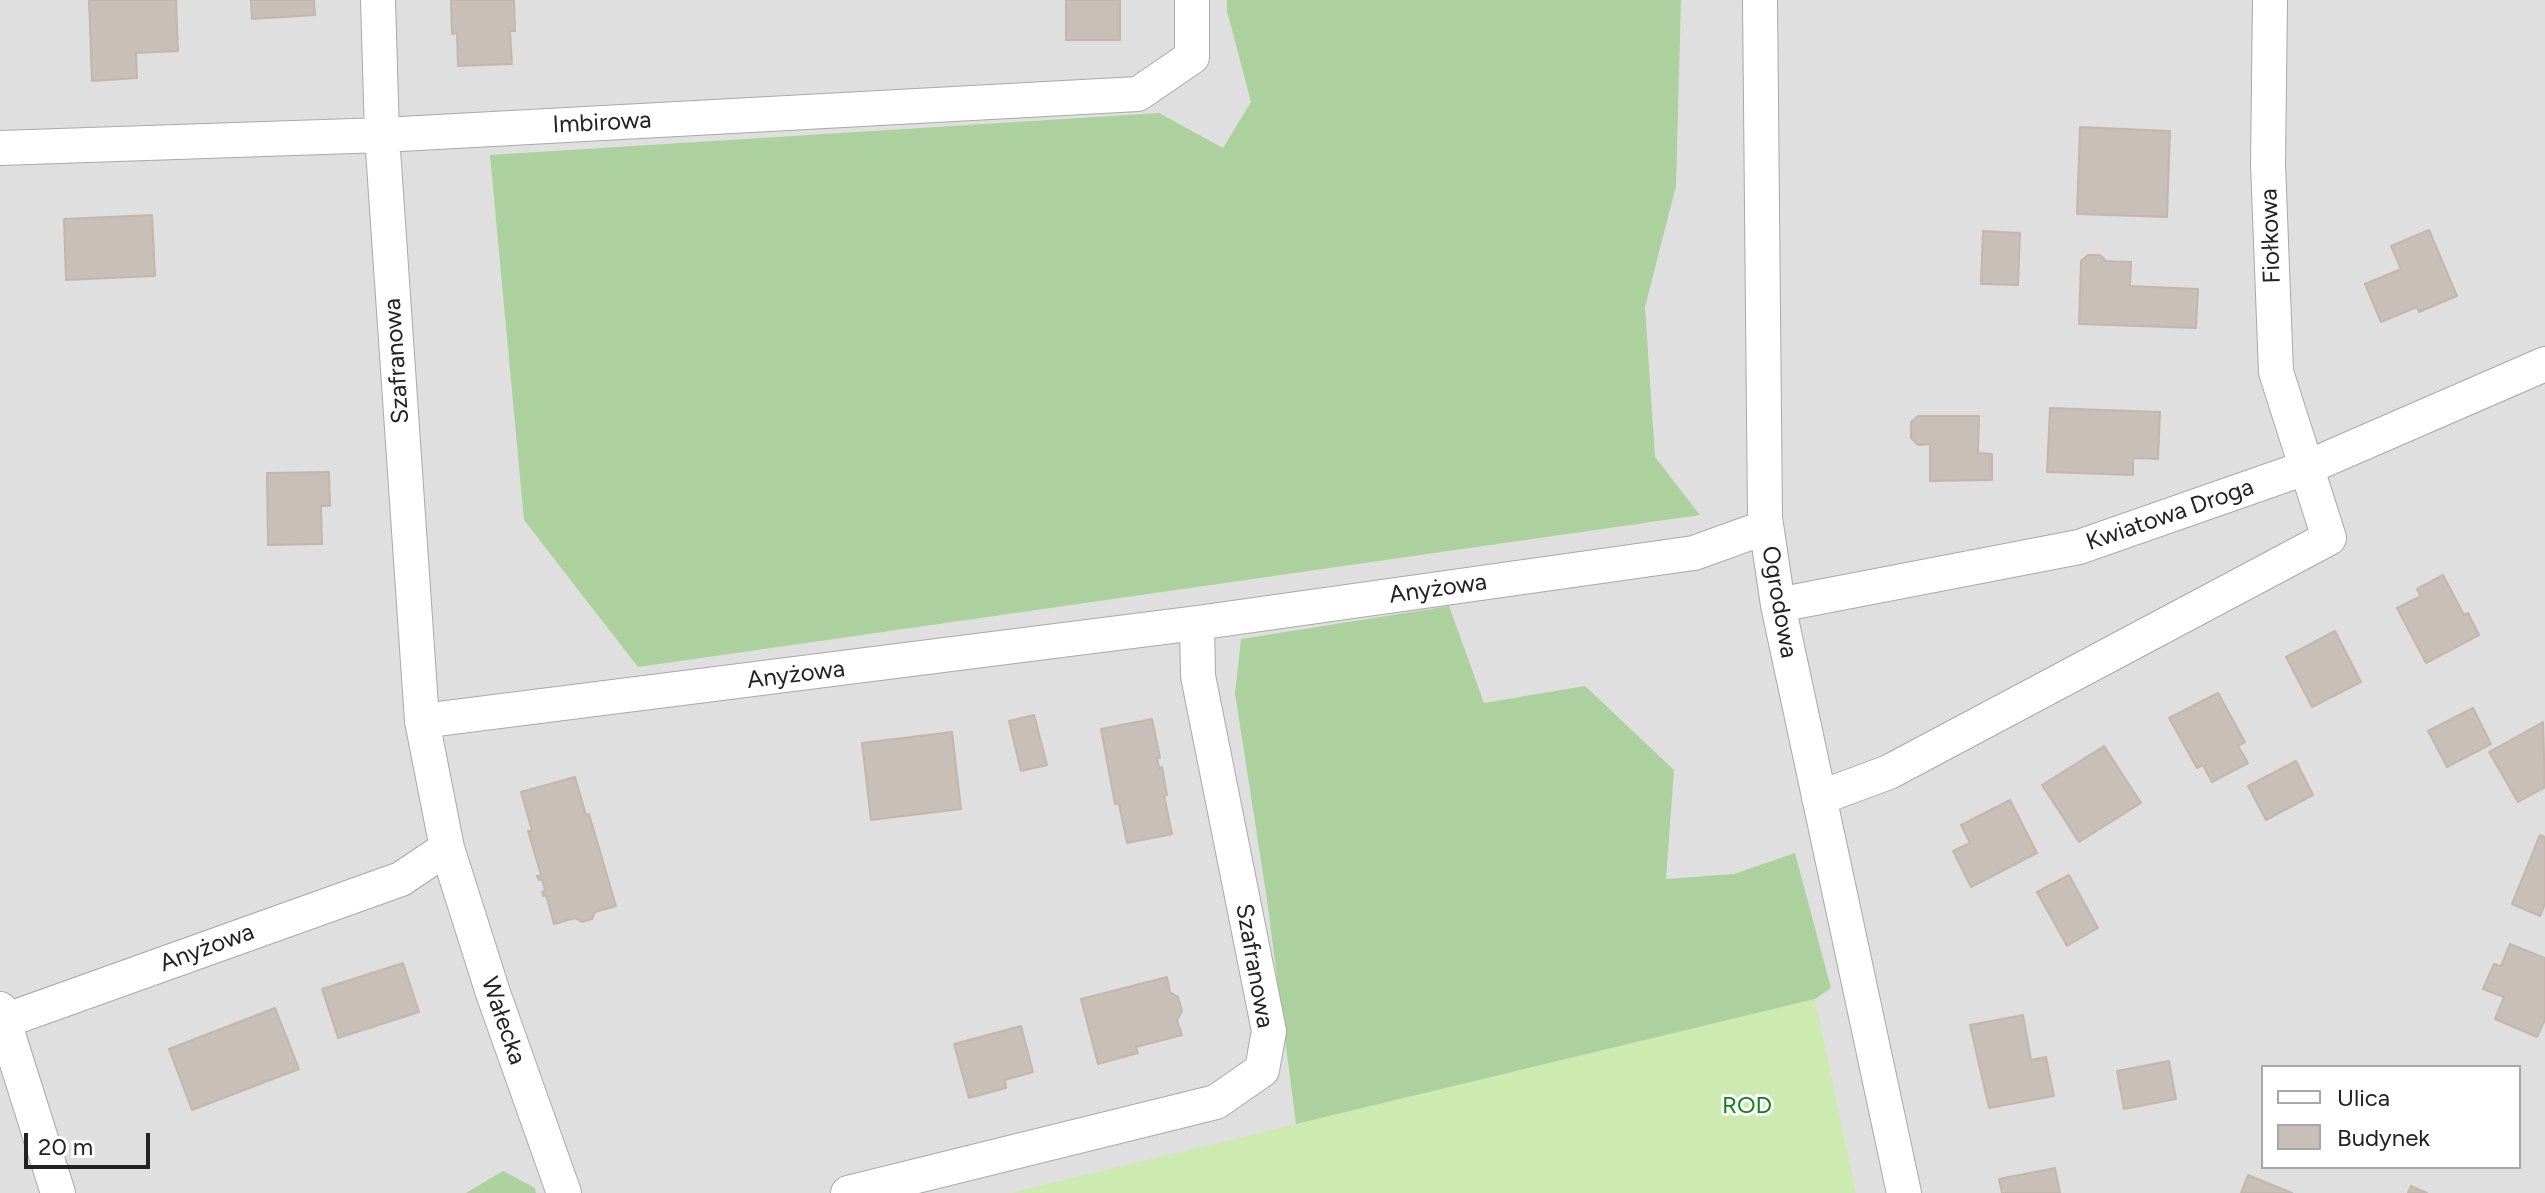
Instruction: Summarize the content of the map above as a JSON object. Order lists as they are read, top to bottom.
{
  "streets": {
    "street": [
      "Imbirowa",
      "Fiołkowa",
      "Szafranowa",
      "Kwiatowa Droga",
      "Anyżowa",
      "Ogrodowa",
      "Wałecka"
    ]
  },
  "crossings": [
    ["Imbirowa", "Szafranowa"],
    ["Fiołkowa", "Kwiatowa Droga"],
    ["Fiołkowa", "Ogrodowa"],
    ["Szafranowa", "Anyżowa"],
    ["Kwiatowa Droga", "Ogrodowa"],
    ["Anyżowa", "Ogrodowa"],
    ["Anyżowa", "Wałecka"]
  ],
  "parks": ["ROD"],
  "legend": ["Ulica", "Budynek"],
  "scale_bar": "20 m"
}
